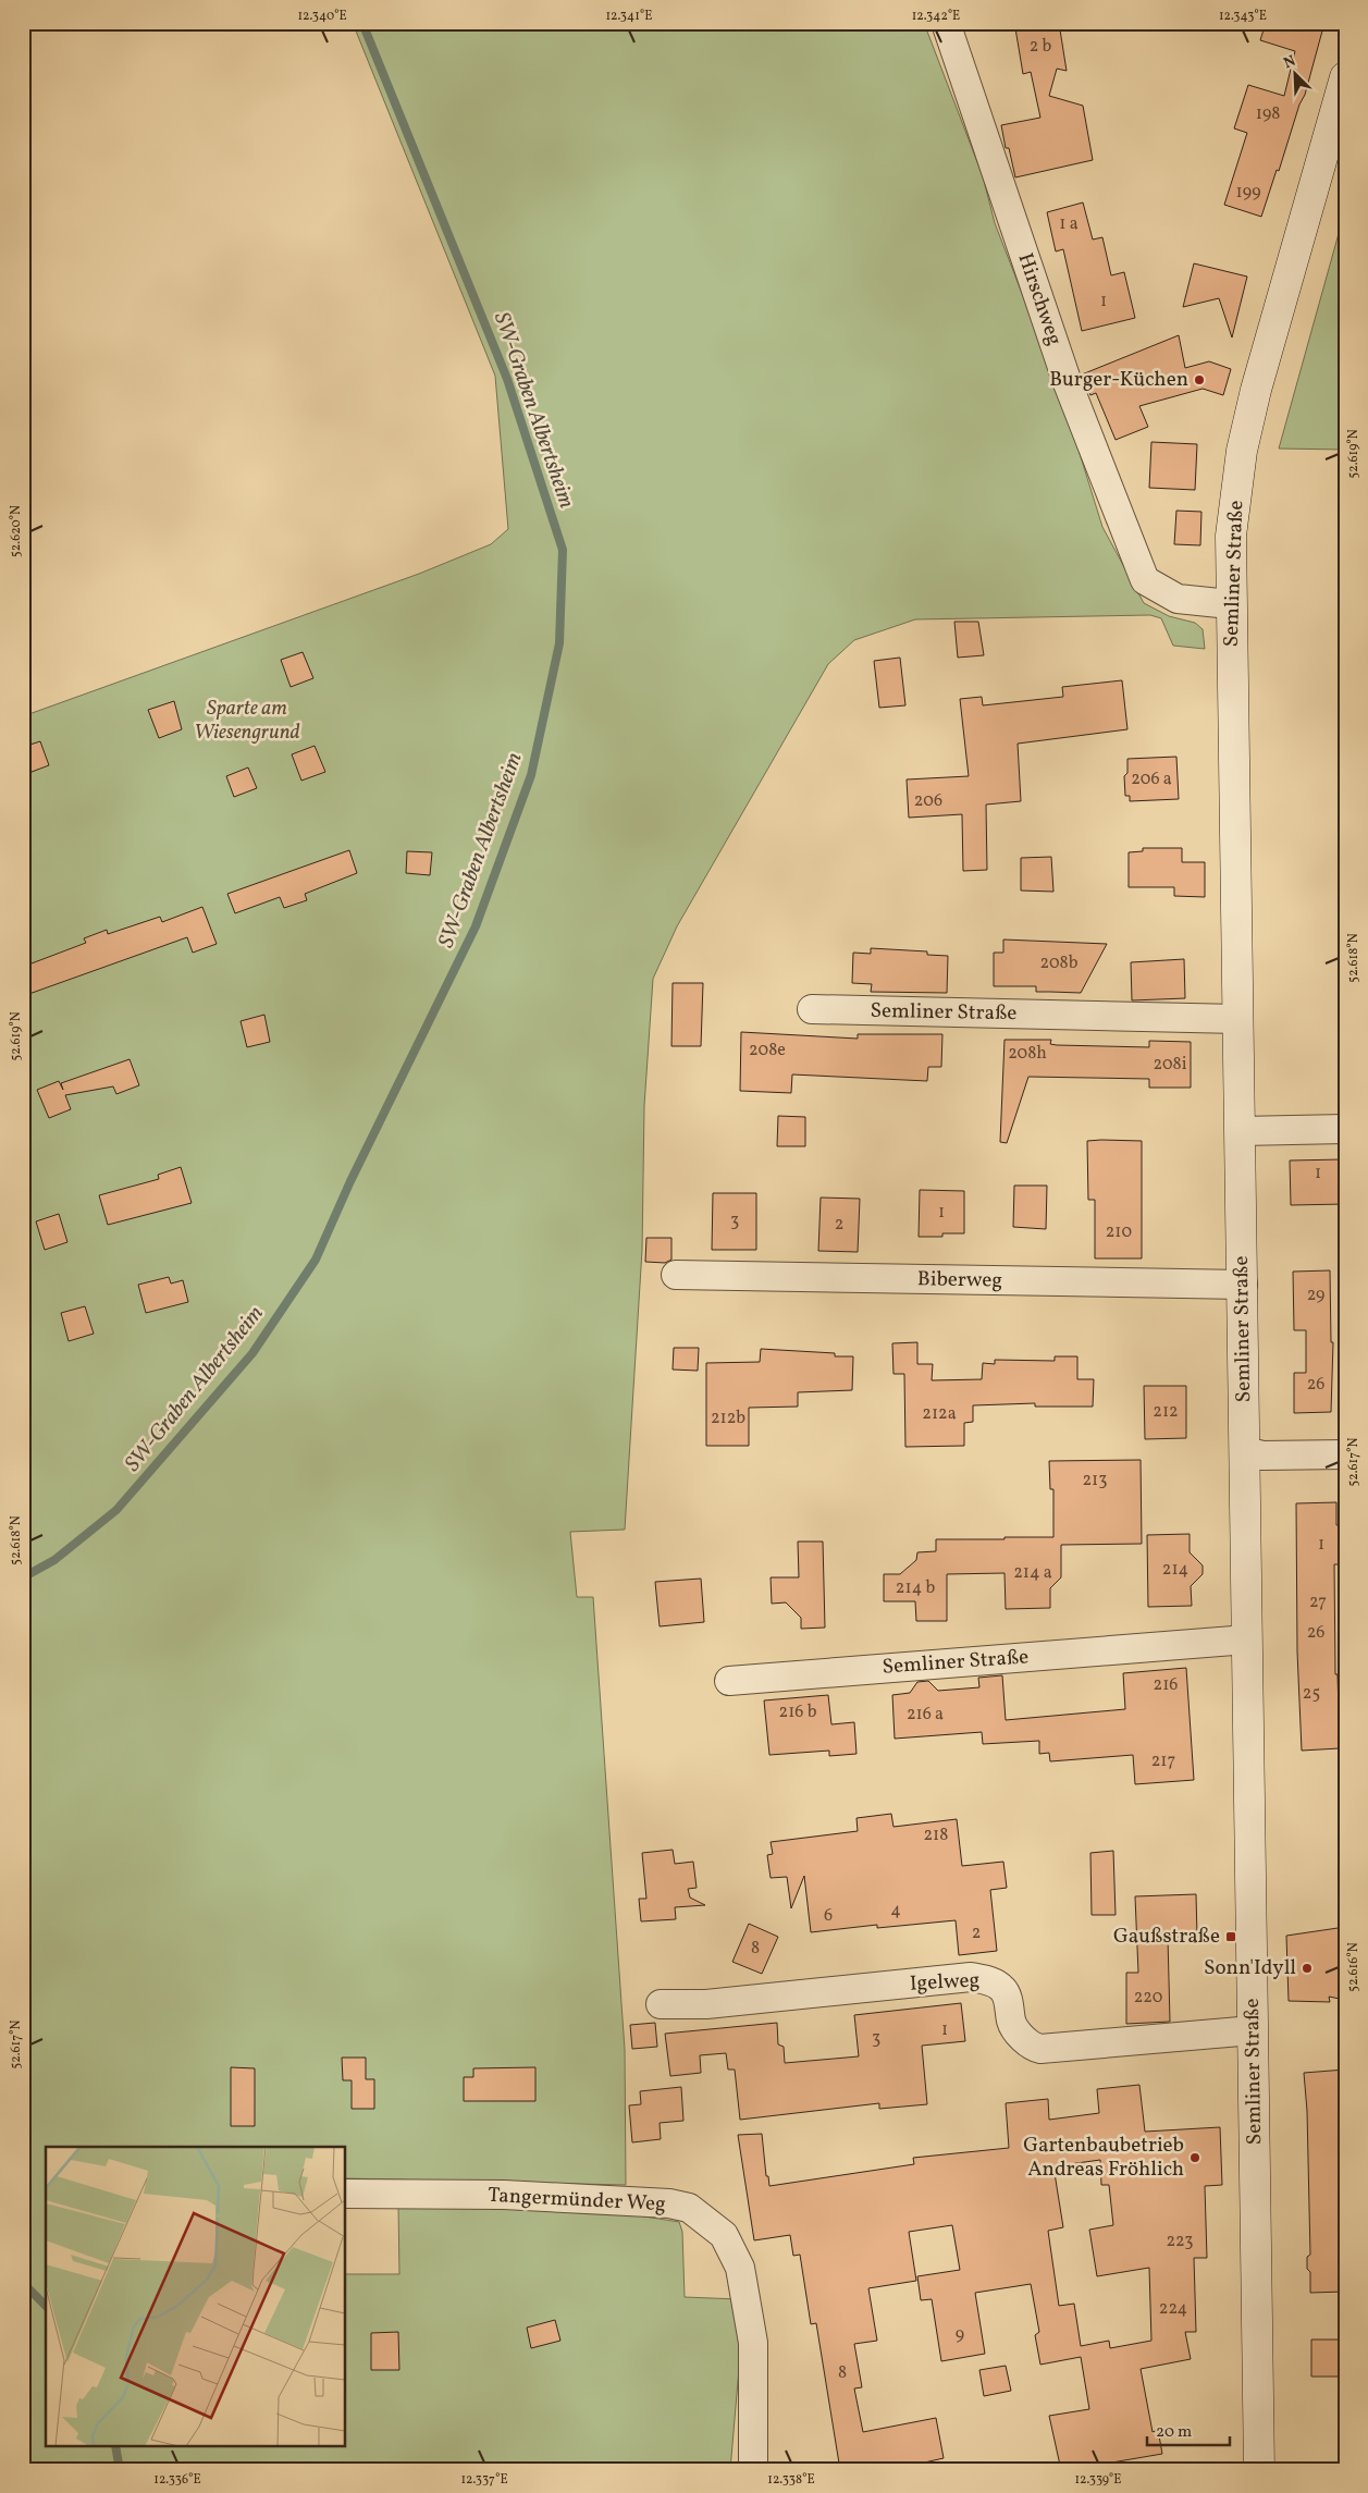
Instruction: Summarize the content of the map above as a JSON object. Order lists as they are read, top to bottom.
{
  "streets": {
    "street": [
      "Hirschweg",
      "Semliner Straße",
      "Biberweg",
      "Igelweg",
      "Tangermünder Weg"
    ]
  },
  "crossings": [
    ["Hirschweg", "Semliner Straße"],
    ["Semliner Straße", "Biberweg"],
    ["Semliner Straße", "Igelweg"]
  ],
  "water": ["SW-Graben Albertsheim"],
  "parks": ["Sparte am Wiesengrund"],
  "places": {
    "other": ["Burger-Küchen", "Sonn'Idyll", "Gartenbaubetrieb Andreas Fröhlich"],
    "transit": ["Gaußstraße"]
  },
  "house_numbers": [
    "2 b",
    "198",
    "199",
    "1 a",
    "1",
    "206 a",
    "206",
    "208b",
    "208e",
    "208h",
    "208i",
    "1",
    "1",
    "3",
    "2",
    "210",
    "29",
    "26",
    "212",
    "212a",
    "212b",
    "213",
    "1",
    "214",
    "214 a",
    "214 b",
    "27",
    "26",
    "216",
    "25",
    "216 b",
    "216 a",
    "217",
    "218",
    "4",
    "6",
    "2",
    "8",
    "220",
    "1",
    "3",
    "223",
    "224",
    "9",
    "8"
  ],
  "scale_bar": "20 m",
  "north": "top left",
  "coordinates": [
    "12.340°E",
    "12.341°E",
    "12.342°E",
    "12.343°E",
    "52.619°N",
    "52.620°N",
    "52.618°N",
    "52.617°N",
    "52.616°N",
    "12.336°E",
    "12.337°E",
    "12.338°E",
    "12.339°E"
  ]
}
